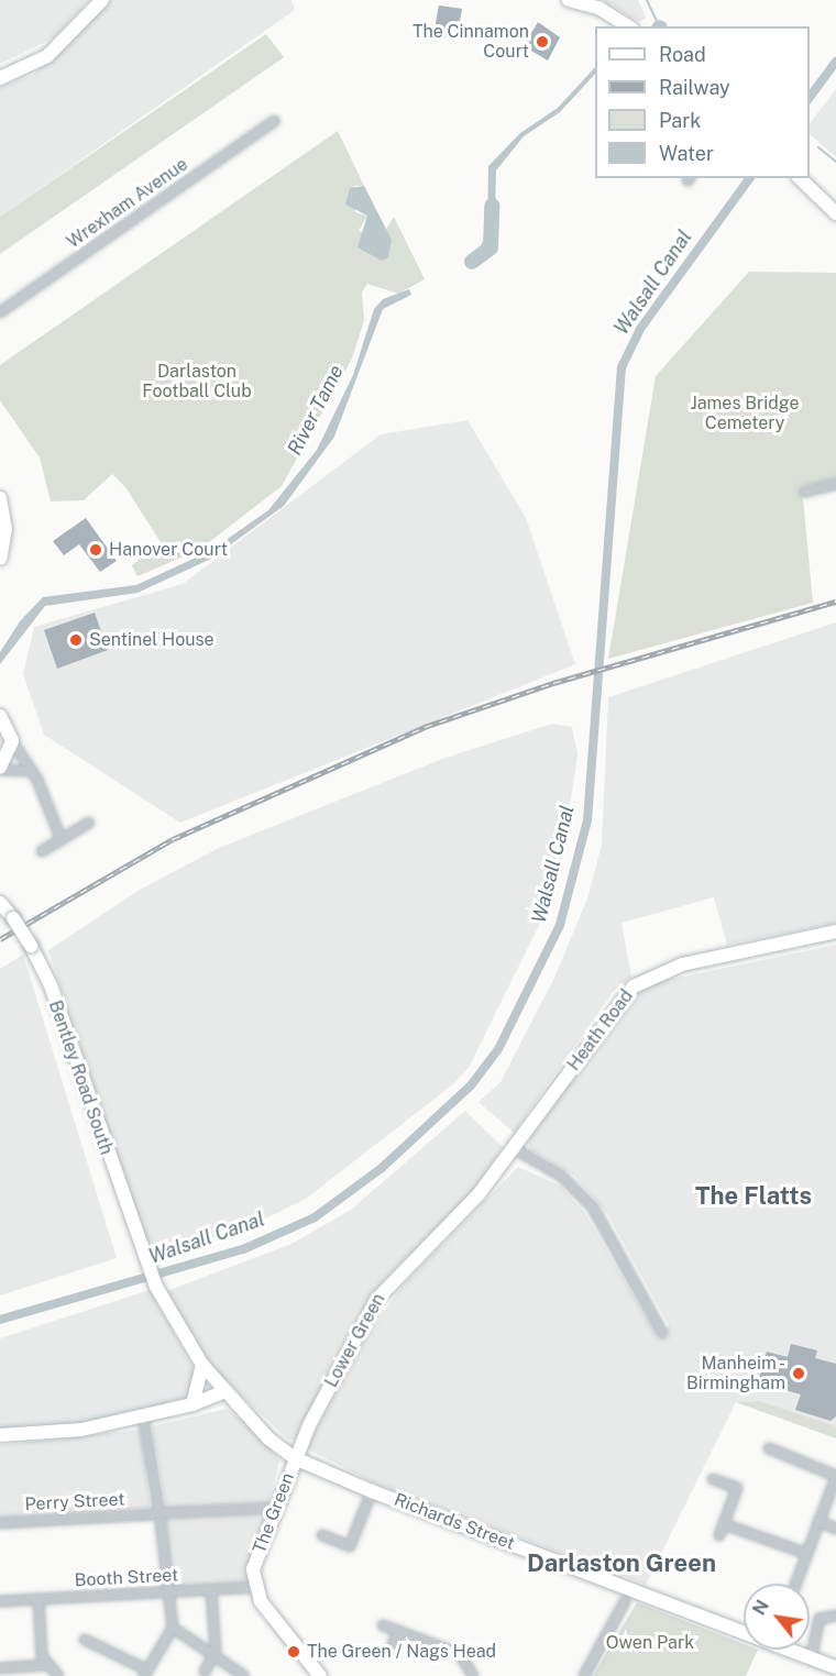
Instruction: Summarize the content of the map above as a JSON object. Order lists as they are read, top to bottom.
{
  "streets": {
    "street": [
      "Wrexham Avenue",
      "Heath Road",
      "Bentley Road South",
      "Lower Green",
      "Perry Street",
      "The Green",
      "Richards Street",
      "Booth Street"
    ]
  },
  "crossings": [
    ["Heath Road", "Lower Green"],
    ["Lower Green", "The Green"],
    ["Lower Green", "Richards Street"],
    ["Perry Street", "The Green"],
    ["The Green", "Richards Street"],
    ["The Green", "Booth Street"]
  ],
  "districts": ["The Flatts", "Darlaston Green"],
  "water": ["Walsall Canal", "River Tame"],
  "parks": ["Darlaston Football Club", "James Bridge Cemetery", "Owen Park"],
  "places": [
    "The Cinnamon Court",
    "Hanover Court",
    "Sentinel House",
    "Manheim - Birmingham",
    "The Green / Nags Head"
  ],
  "legend": [
    "Road",
    "Railway",
    "Park",
    "Water"
  ],
  "north": "top left"
}
